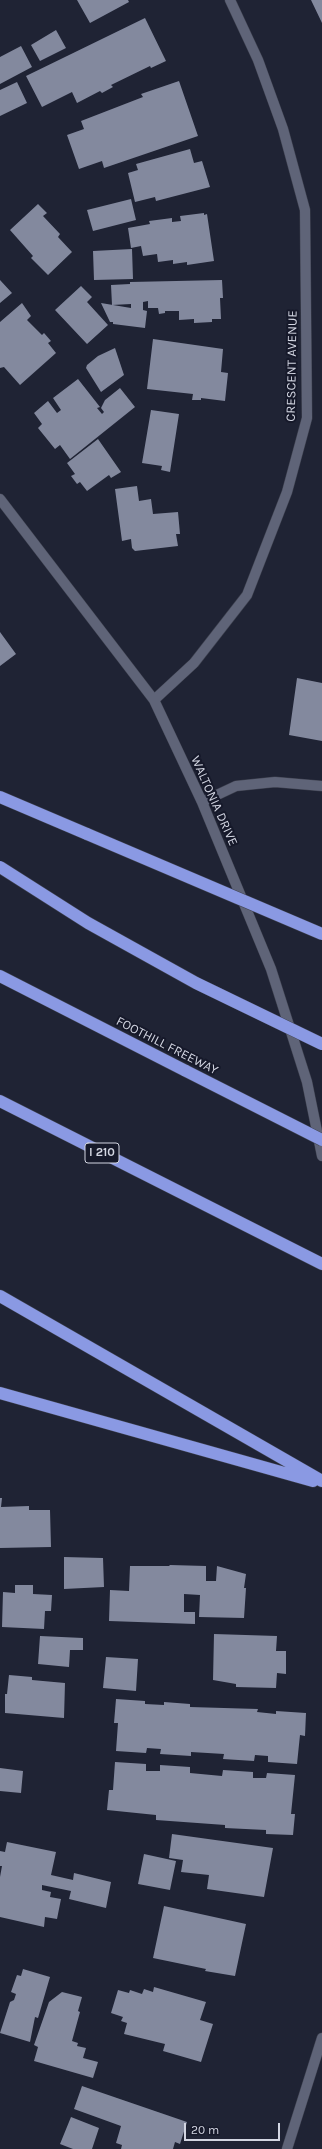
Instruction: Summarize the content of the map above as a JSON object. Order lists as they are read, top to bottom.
{
  "streets": {
    "highway": ["FOOTHILL FREEWAY", "I 210"],
    "street": ["CRESCENT AVENUE", "WALTONIA DRIVE"]
  },
  "crossings": [
    ["CRESCENT AVENUE", "WALTONIA DRIVE"]
  ],
  "scale_bar": "20 m"
}
